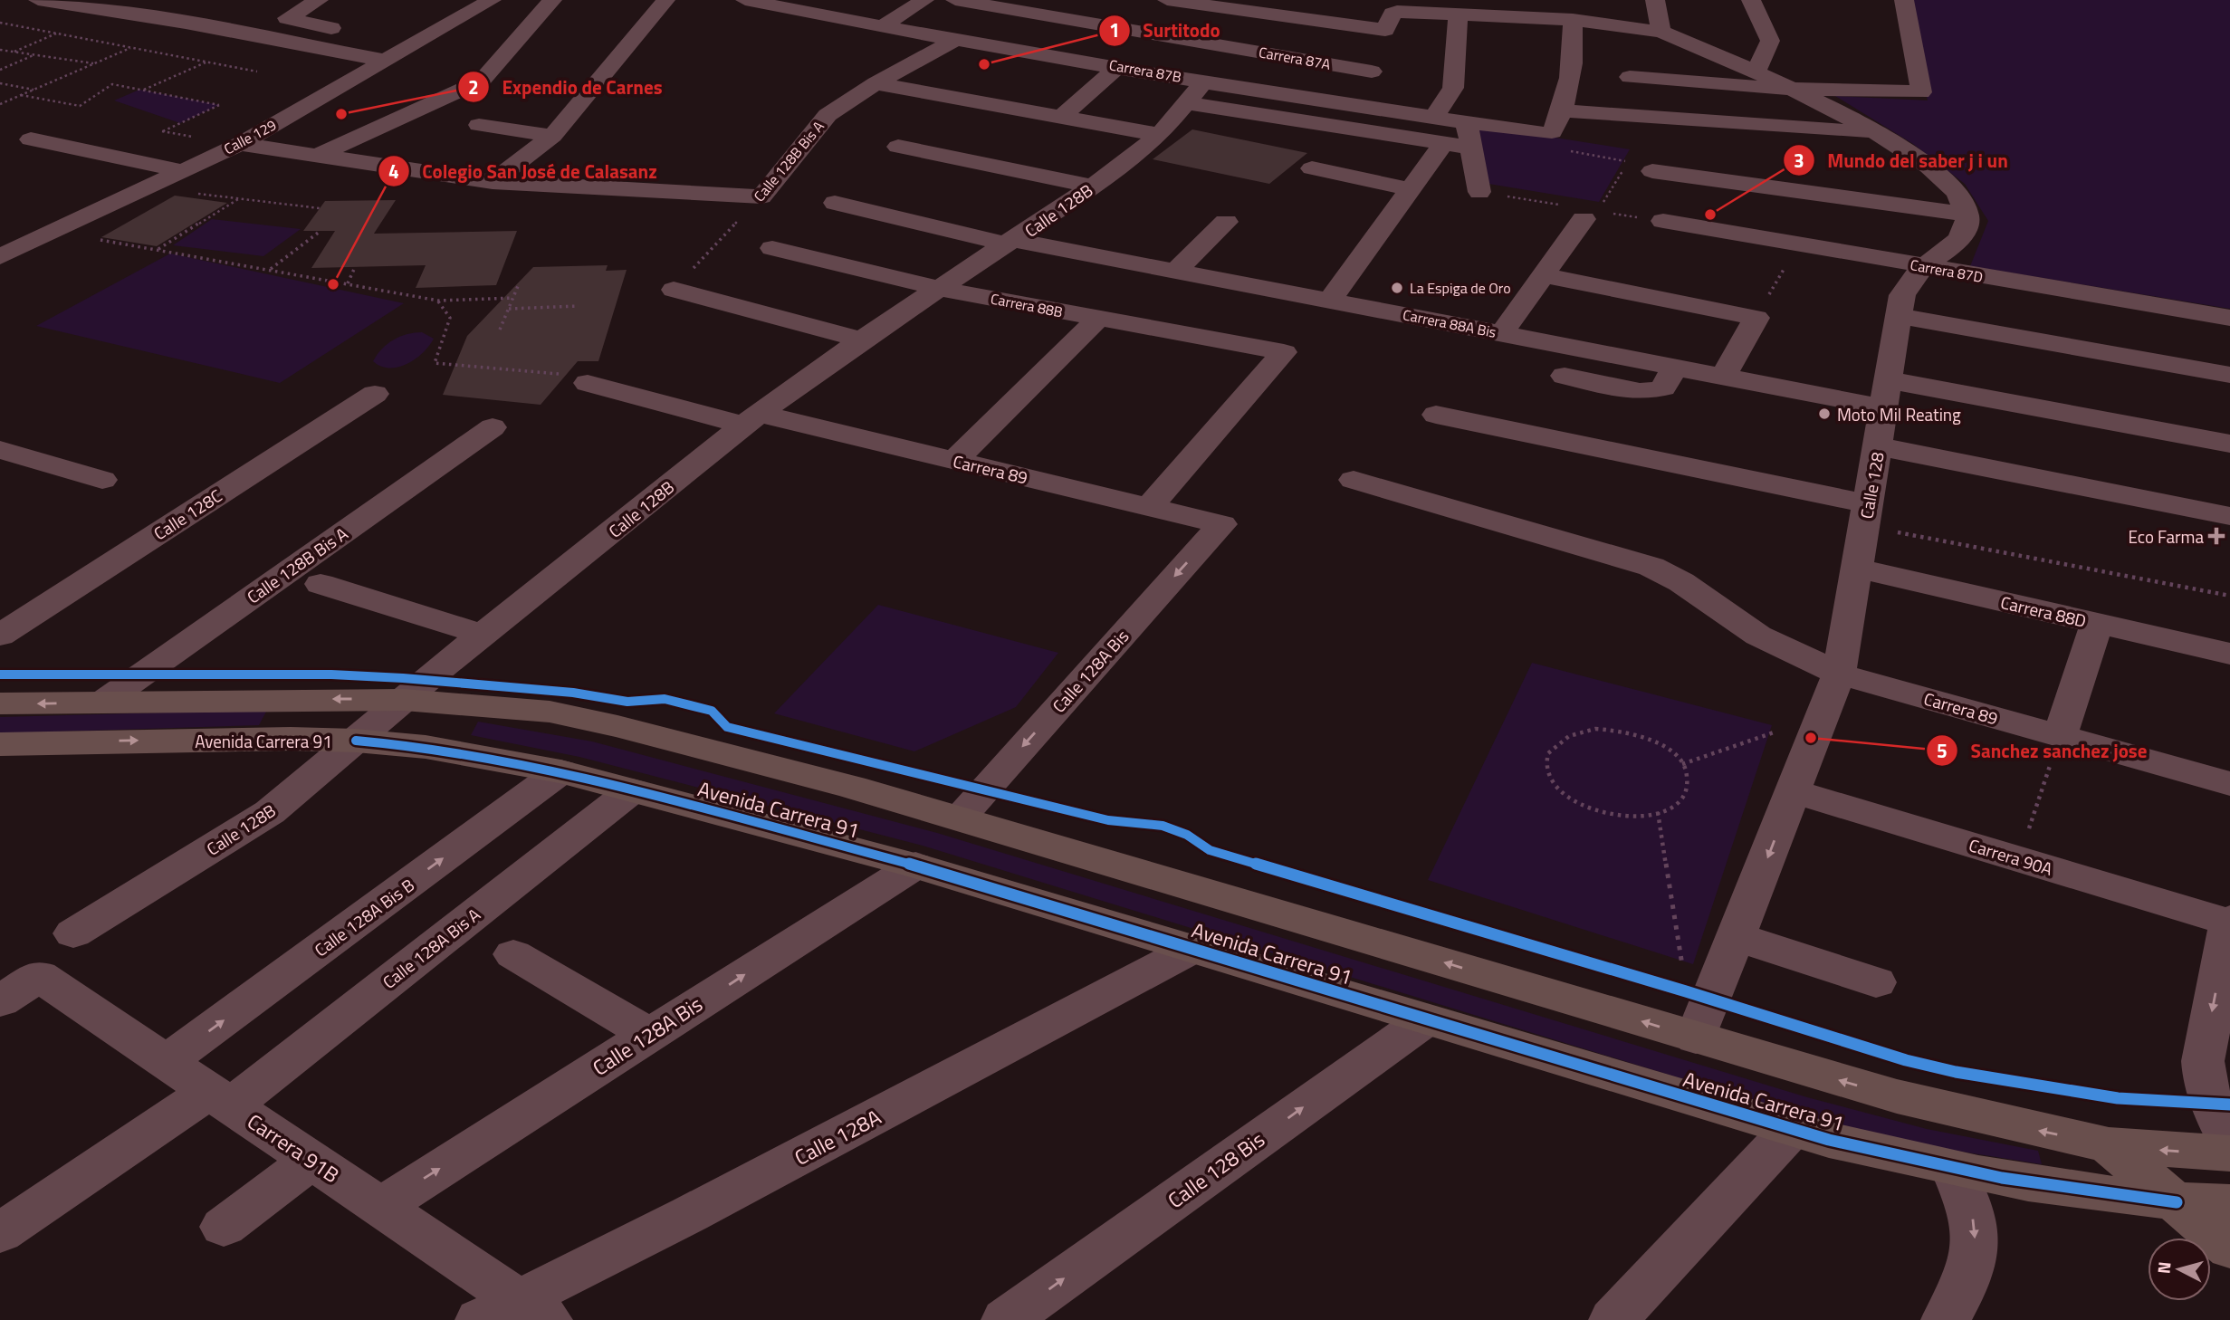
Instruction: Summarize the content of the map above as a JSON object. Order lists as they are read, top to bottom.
{
  "streets": {
    "main road": ["Avenida Carrera 91"],
    "street": [
      "Carrera 87A",
      "Carrera 87B",
      "Calle 129",
      "Calle 128B Bis A",
      "Calle 128B",
      "Carrera 87D",
      "Carrera 88B",
      "Carrera 88A Bis",
      "Carrera 89",
      "Calle 128",
      "Calle 128C",
      "Carrera 88D",
      "Calle 128A Bis",
      "Carrera 90A",
      "Calle 128A Bis B",
      "Calle 128A Bis A",
      "Calle 128A",
      "Carrera 91B",
      "Calle 128 Bis"
    ]
  },
  "crossings": [
    ["Carrera 87B", "Calle 128B Bis A"],
    ["Carrera 87B", "Calle 128B"],
    ["Calle 128B", "Carrera 88B"],
    ["Calle 128B", "Carrera 88A Bis"],
    ["Calle 128B", "Carrera 89"],
    ["Calle 128B", "Avenida Carrera 91"],
    ["Carrera 87D", "Calle 128"],
    ["Carrera 88B", "Carrera 89"],
    ["Carrera 88A Bis", "Calle 128"],
    ["Carrera 89", "Calle 128"],
    ["Carrera 89", "Calle 128A Bis"],
    ["Calle 128", "Carrera 88D"],
    ["Calle 128", "Carrera 90A"],
    ["Calle 128A Bis", "Avenida Carrera 91"],
    ["Calle 128A Bis", "Carrera 91B"],
    ["Avenida Carrera 91", "Calle 128A Bis B"],
    ["Avenida Carrera 91", "Calle 128A Bis A"],
    ["Avenida Carrera 91", "Calle 128A"],
    ["Avenida Carrera 91", "Calle 128 Bis"],
    ["Calle 128A Bis B", "Carrera 91B"],
    ["Calle 128A Bis A", "Carrera 91B"],
    ["Calle 128A", "Carrera 91B"]
  ],
  "one_way": ["Calle 128A Bis B", "Calle 128 Bis"],
  "places": {
    "other": [
      "Surtitodo",
      "Expendio de Carnes",
      "Mundo del saber j i un",
      "Colegio San José de Calasanz",
      "La Espiga de Oro",
      "Moto Mil Reating",
      "Sanchez sanchez jose"
    ],
    "health": ["Eco Farma"]
  },
  "north": "left"
}
